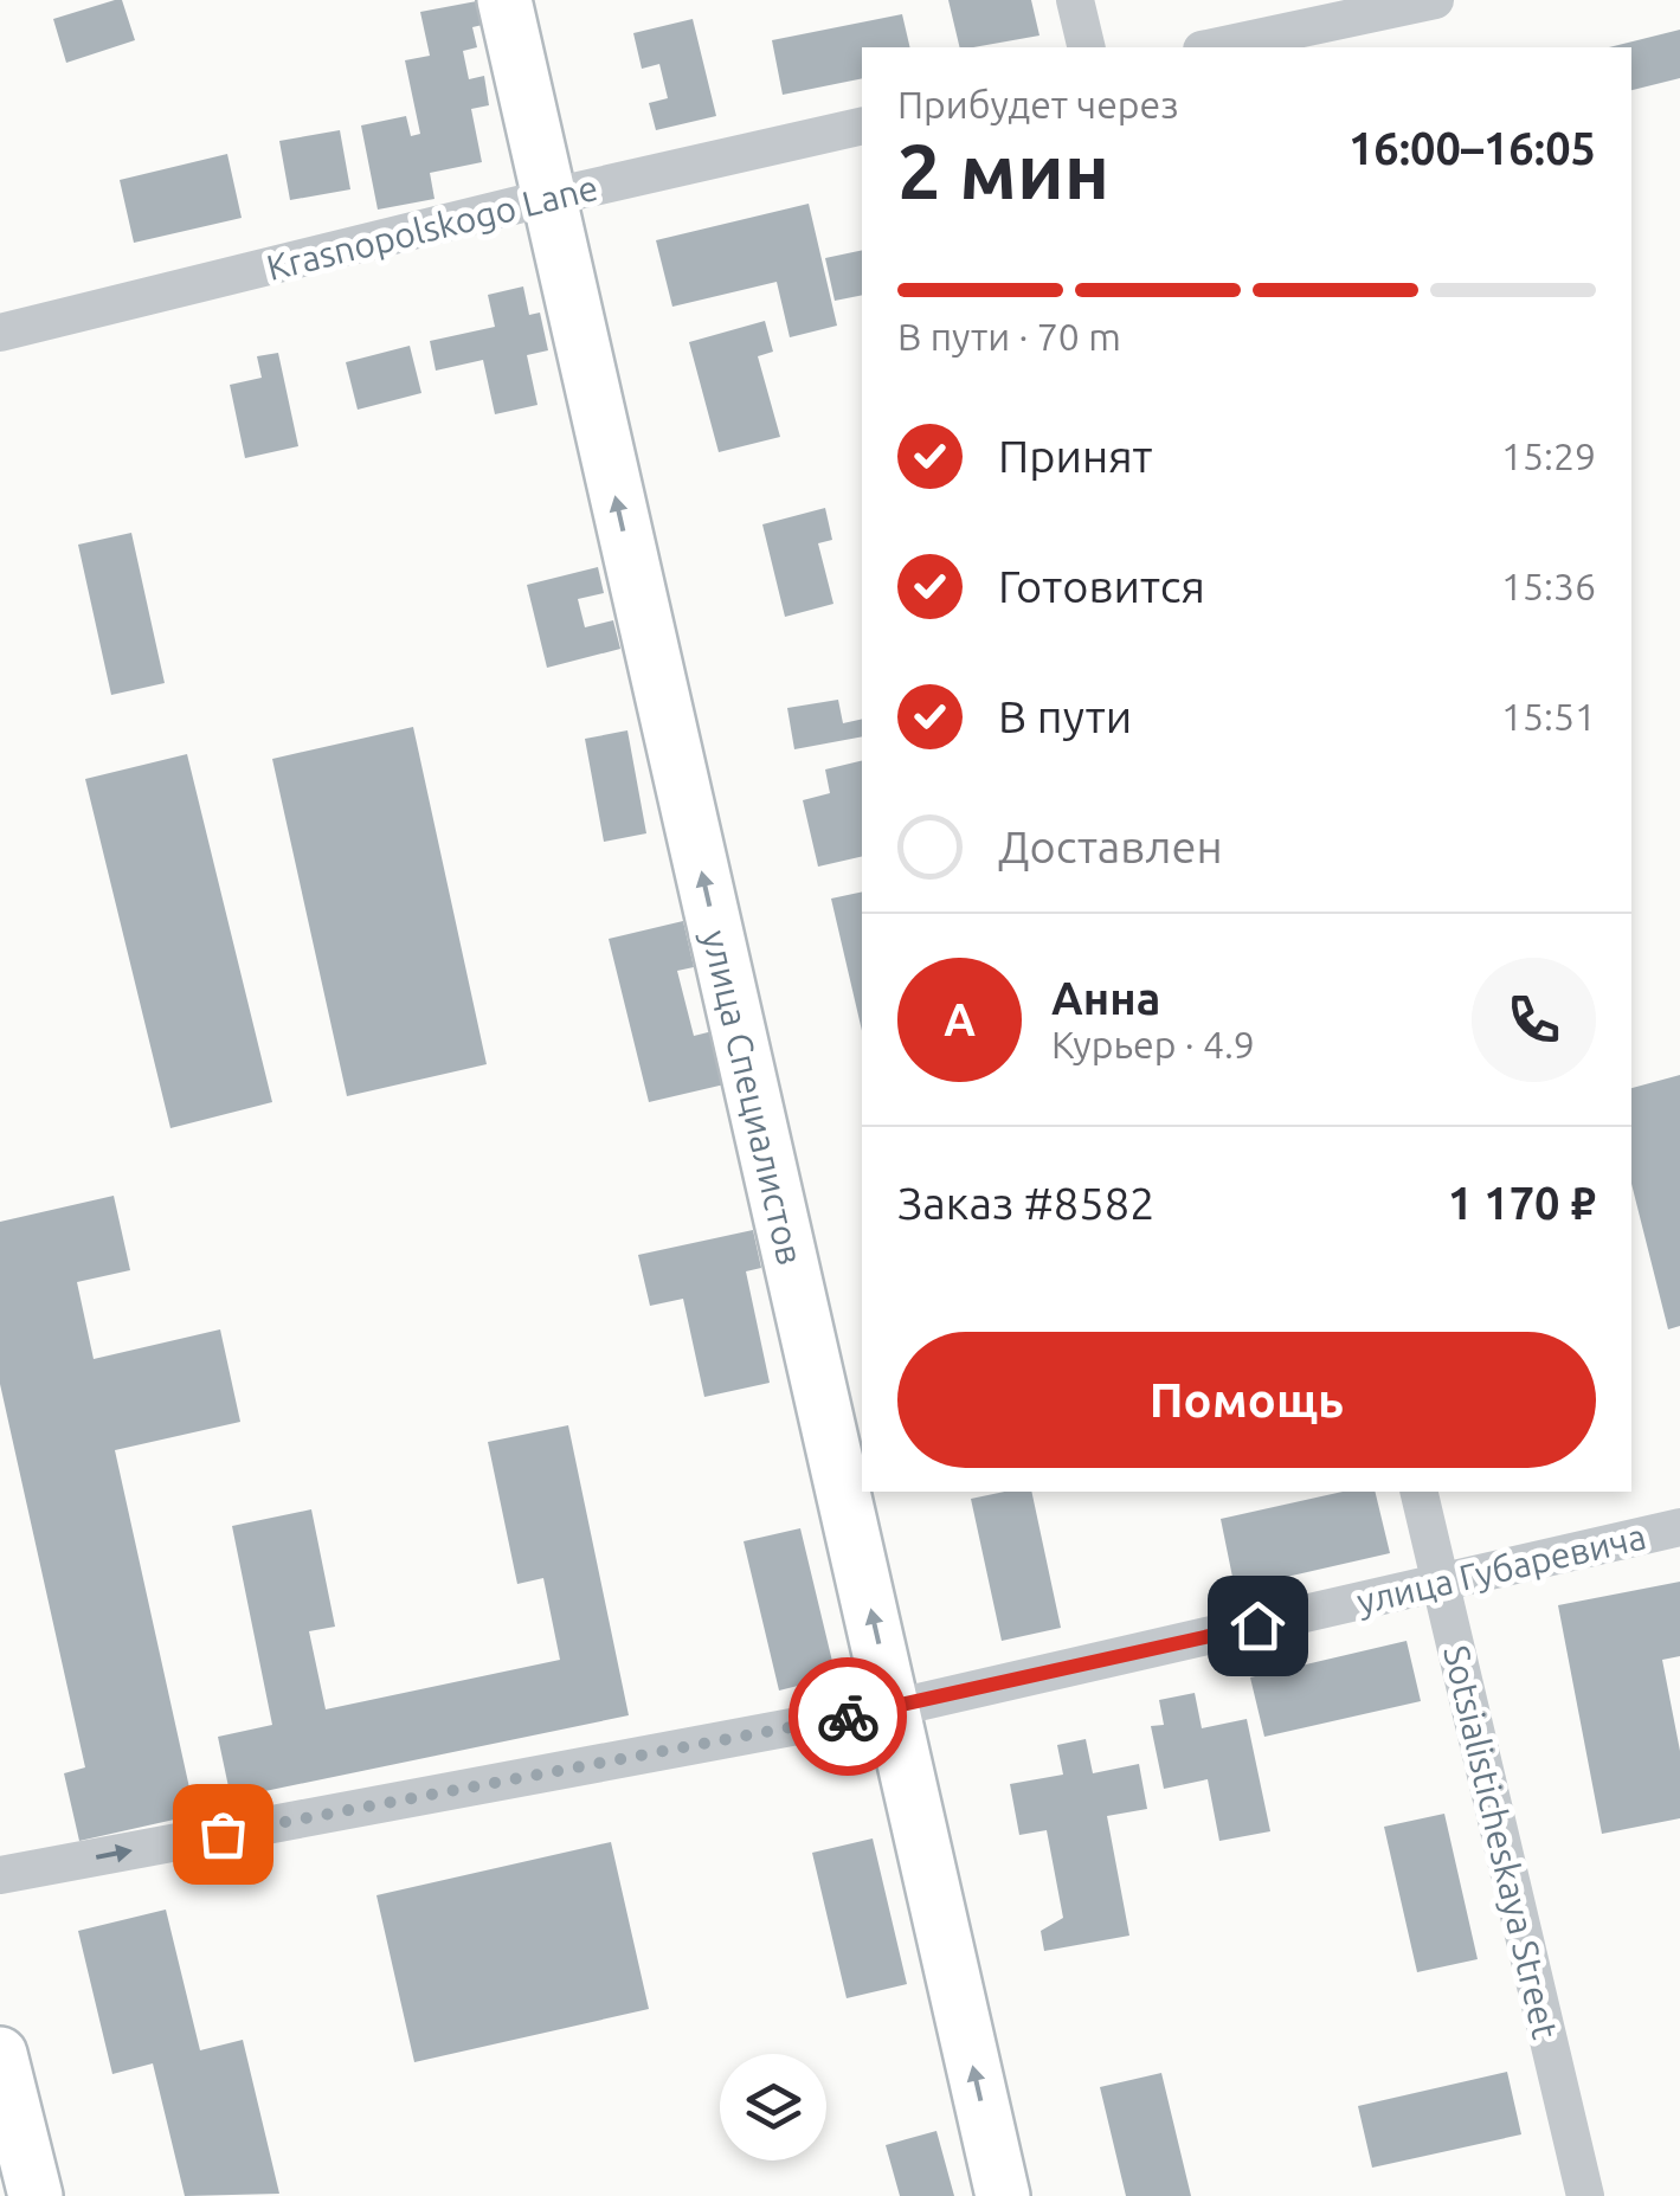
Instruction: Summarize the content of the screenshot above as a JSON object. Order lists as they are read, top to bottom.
{
  "streets": {
    "street": [
      "Krasnopolskogo Lane",
      "улица Специалистов",
      "улица Губаревича",
      "Sotsialisticheskaya Street"
    ]
  },
  "crossings": [
    ["Krasnopolskogo Lane", "улица Специалистов"],
    ["улица Специалистов", "улица Губаревича"],
    ["улица Губаревича", "Sotsialisticheskaya Street"]
  ],
  "one_way": ["улица Специалистов", "улица Губаревича"],
  "page": {
    "heading": ["2 мин", "Прибудет через", "16:00–16:05"],
    "panel": [
      "Анна",
      "Курьер · 4.9",
      "Заказ #8582",
      "1 170 ₽"
    ],
    "bar": "В пути · 70 m",
    "list": [
      ["Принят", "15:29"],
      ["Готовится", "15:36"],
      ["В пути", "15:51"],
      "Доставлен"
    ],
    "round": "А",
    "buttons": "Помощь"
  }
}
